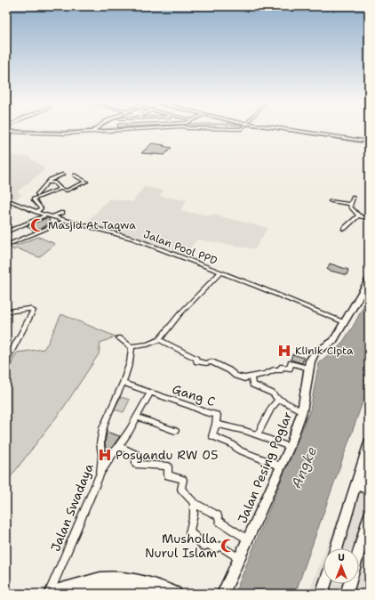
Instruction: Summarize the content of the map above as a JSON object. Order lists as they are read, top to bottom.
{
  "streets": {
    "street": [
      "Jalan Pool PPD",
      "Gang C",
      "Jalan Pesing Poglar",
      "Jalan Swadaya"
    ]
  },
  "crossings": [
    ["Jalan Pool PPD", "Jalan Pesing Poglar"],
    ["Gang C", "Jalan Pesing Poglar"],
    ["Gang C", "Jalan Swadaya"]
  ],
  "water": ["Angke"],
  "places": {
    "mosque": ["Masjid At Taqwa", "Musholla Nurul Islam"],
    "hospital": ["Klinik Cipta", "Posyandu RW 05"]
  },
  "north": "top"
}
